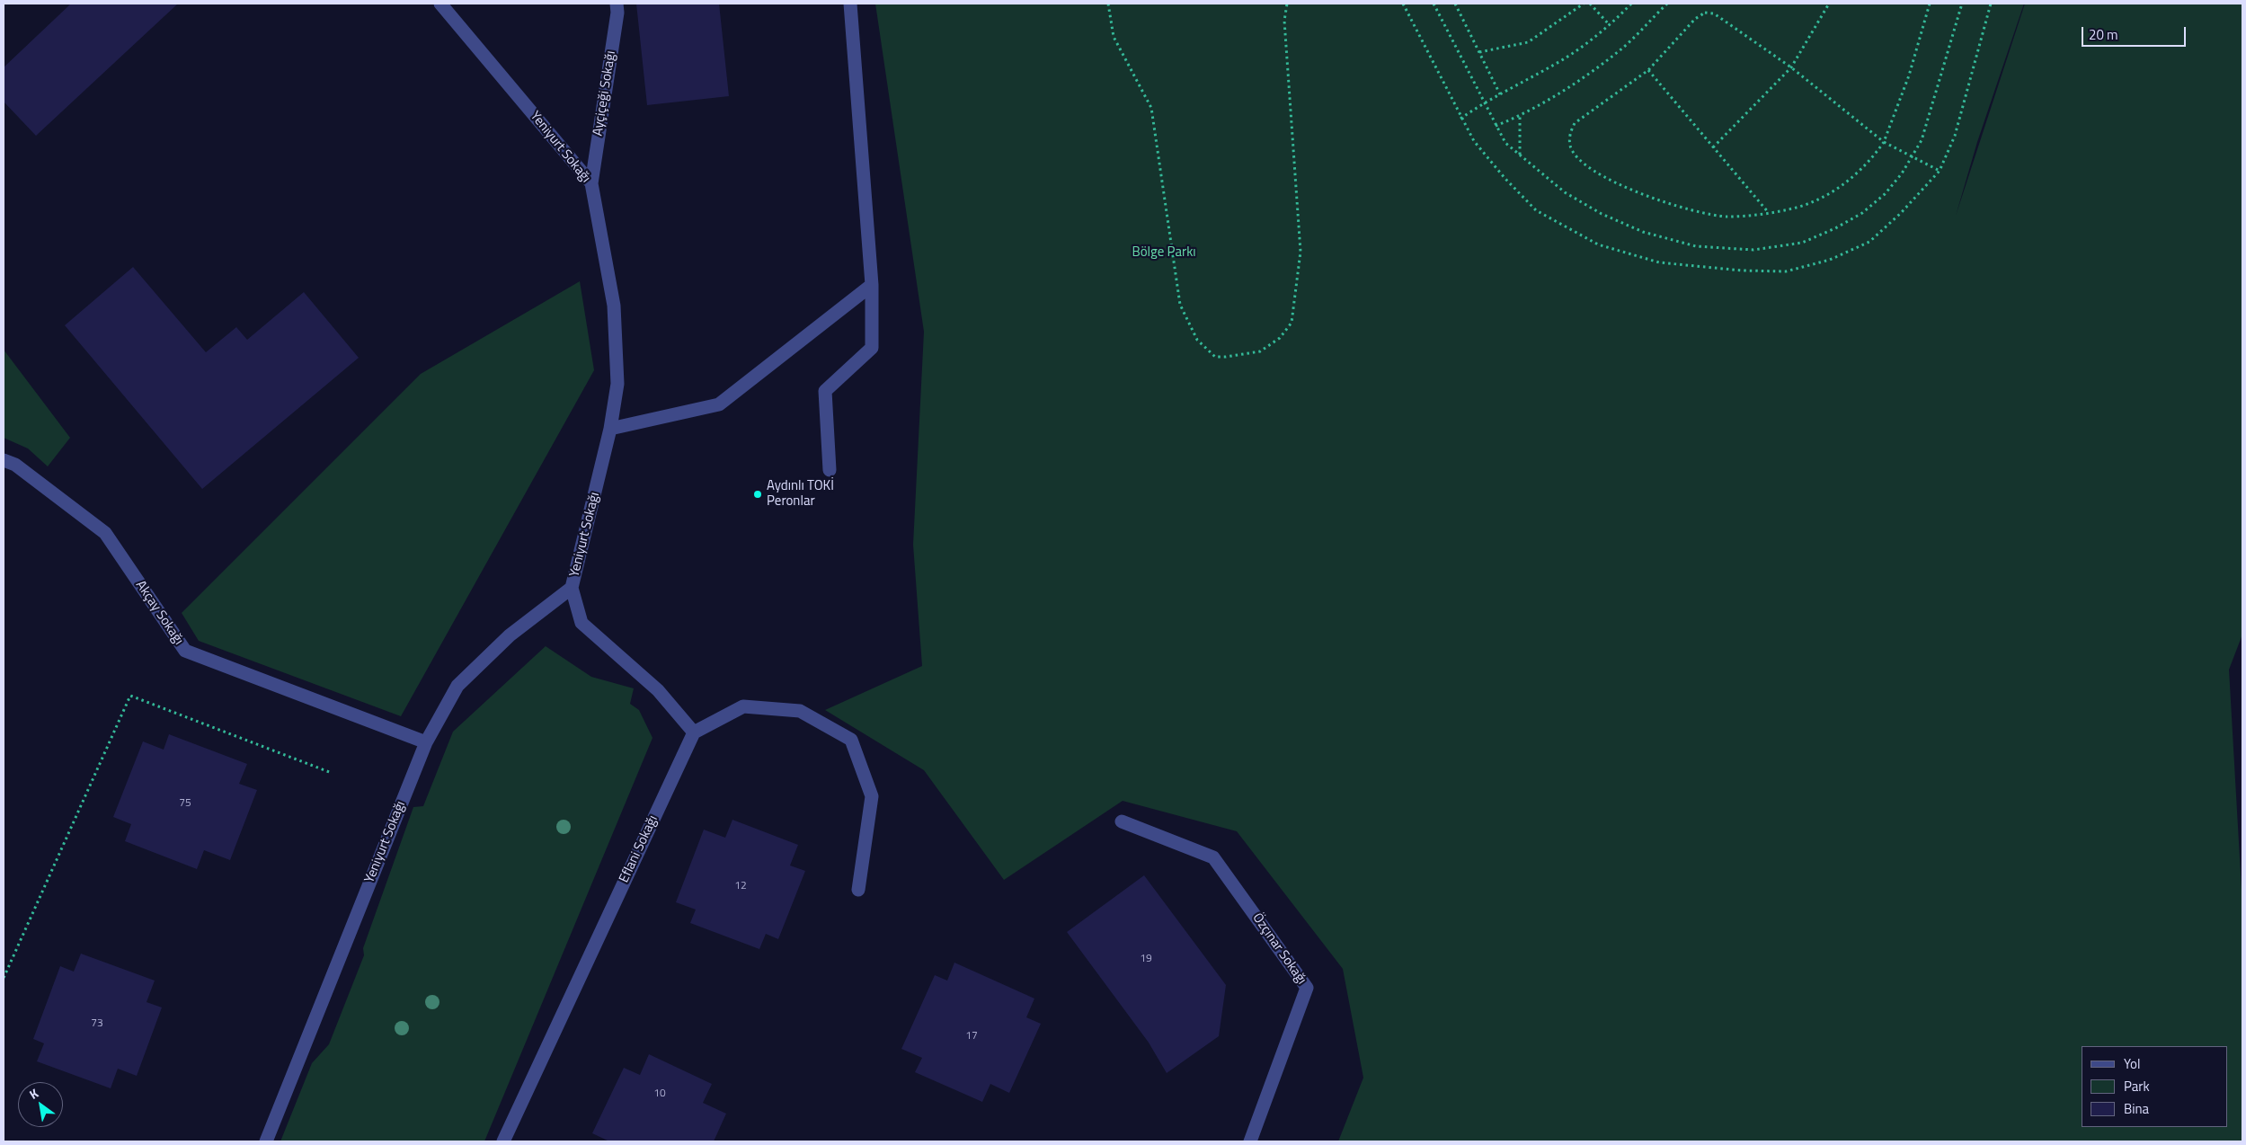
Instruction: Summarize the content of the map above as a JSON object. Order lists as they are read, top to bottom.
{
  "streets": {
    "street": [
      "Ayçiçeği Sokağı",
      "Yeniyurt Sokağı",
      "Akçay Sokağı",
      "Eflani Sokağı",
      "Özçınar Sokağı"
    ]
  },
  "crossings": [
    ["Ayçiçeği Sokağı", "Yeniyurt Sokağı"],
    ["Yeniyurt Sokağı", "Akçay Sokağı"]
  ],
  "parks": ["Bölge Parkı"],
  "places": ["Aydınlı TOKİ Peronlar"],
  "house_numbers": [
    "75",
    "12",
    "19",
    "73",
    "17",
    "10"
  ],
  "legend": ["Yol", "Park", "Bina"],
  "scale_bar": "20 m",
  "north": "top left"
}
